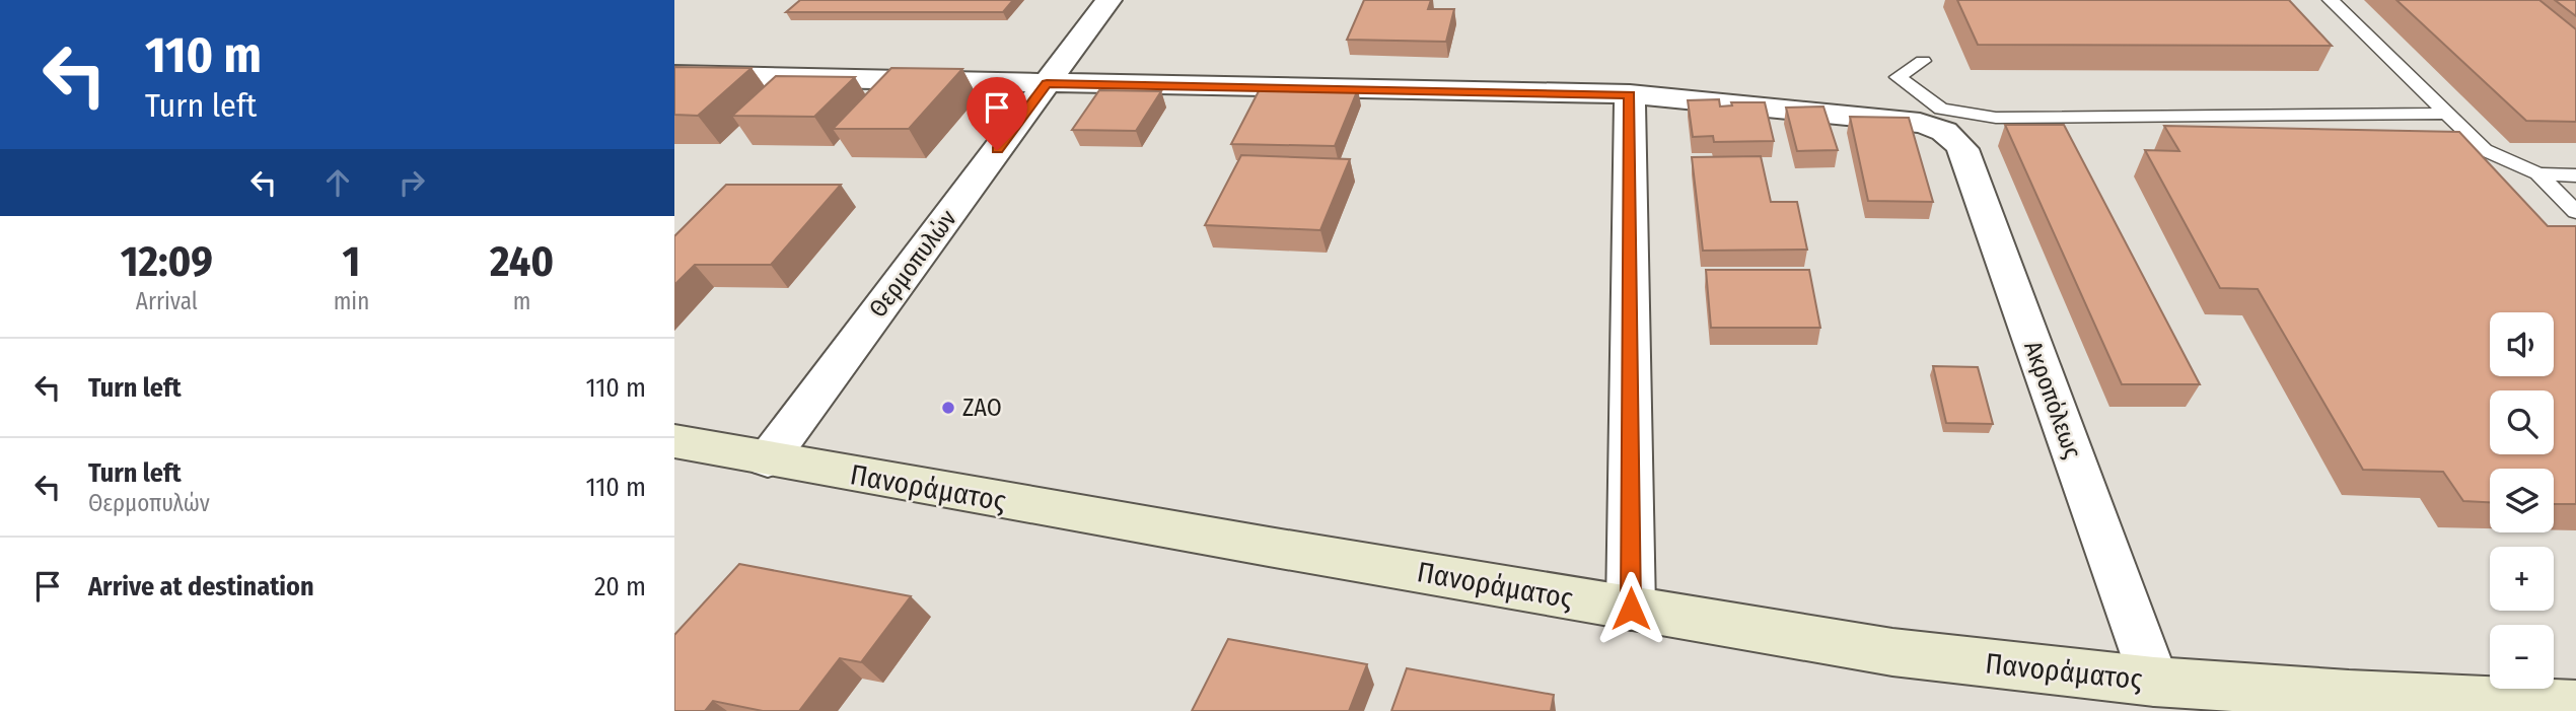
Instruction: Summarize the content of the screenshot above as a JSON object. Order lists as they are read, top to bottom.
{
  "streets": {
    "main road": ["Πανοράματος"],
    "street": ["Θερμοπυλών", "Ακροπόλεως"]
  },
  "crossings": [
    ["Θερμοπυλών", "Πανοράματος"],
    ["Ακροπόλεως", "Πανοράματος"]
  ],
  "places": ["ZAO"],
  "page": {
    "turn": ["110 m", "Turn left"],
    "eta": [
      "12:09",
      "Arrival",
      "1",
      "min",
      "240",
      "m"
    ],
    "map_buttons": ["+", "−"],
    "list": [
      {
        "name": "Turn left",
        "value": "110 m"
      },
      {
        "name": "Turn left",
        "note": "Θερμοπυλών",
        "value": "110 m"
      },
      {
        "name": "Arrive at destination",
        "value": "20 m"
      }
    ]
  }
}
